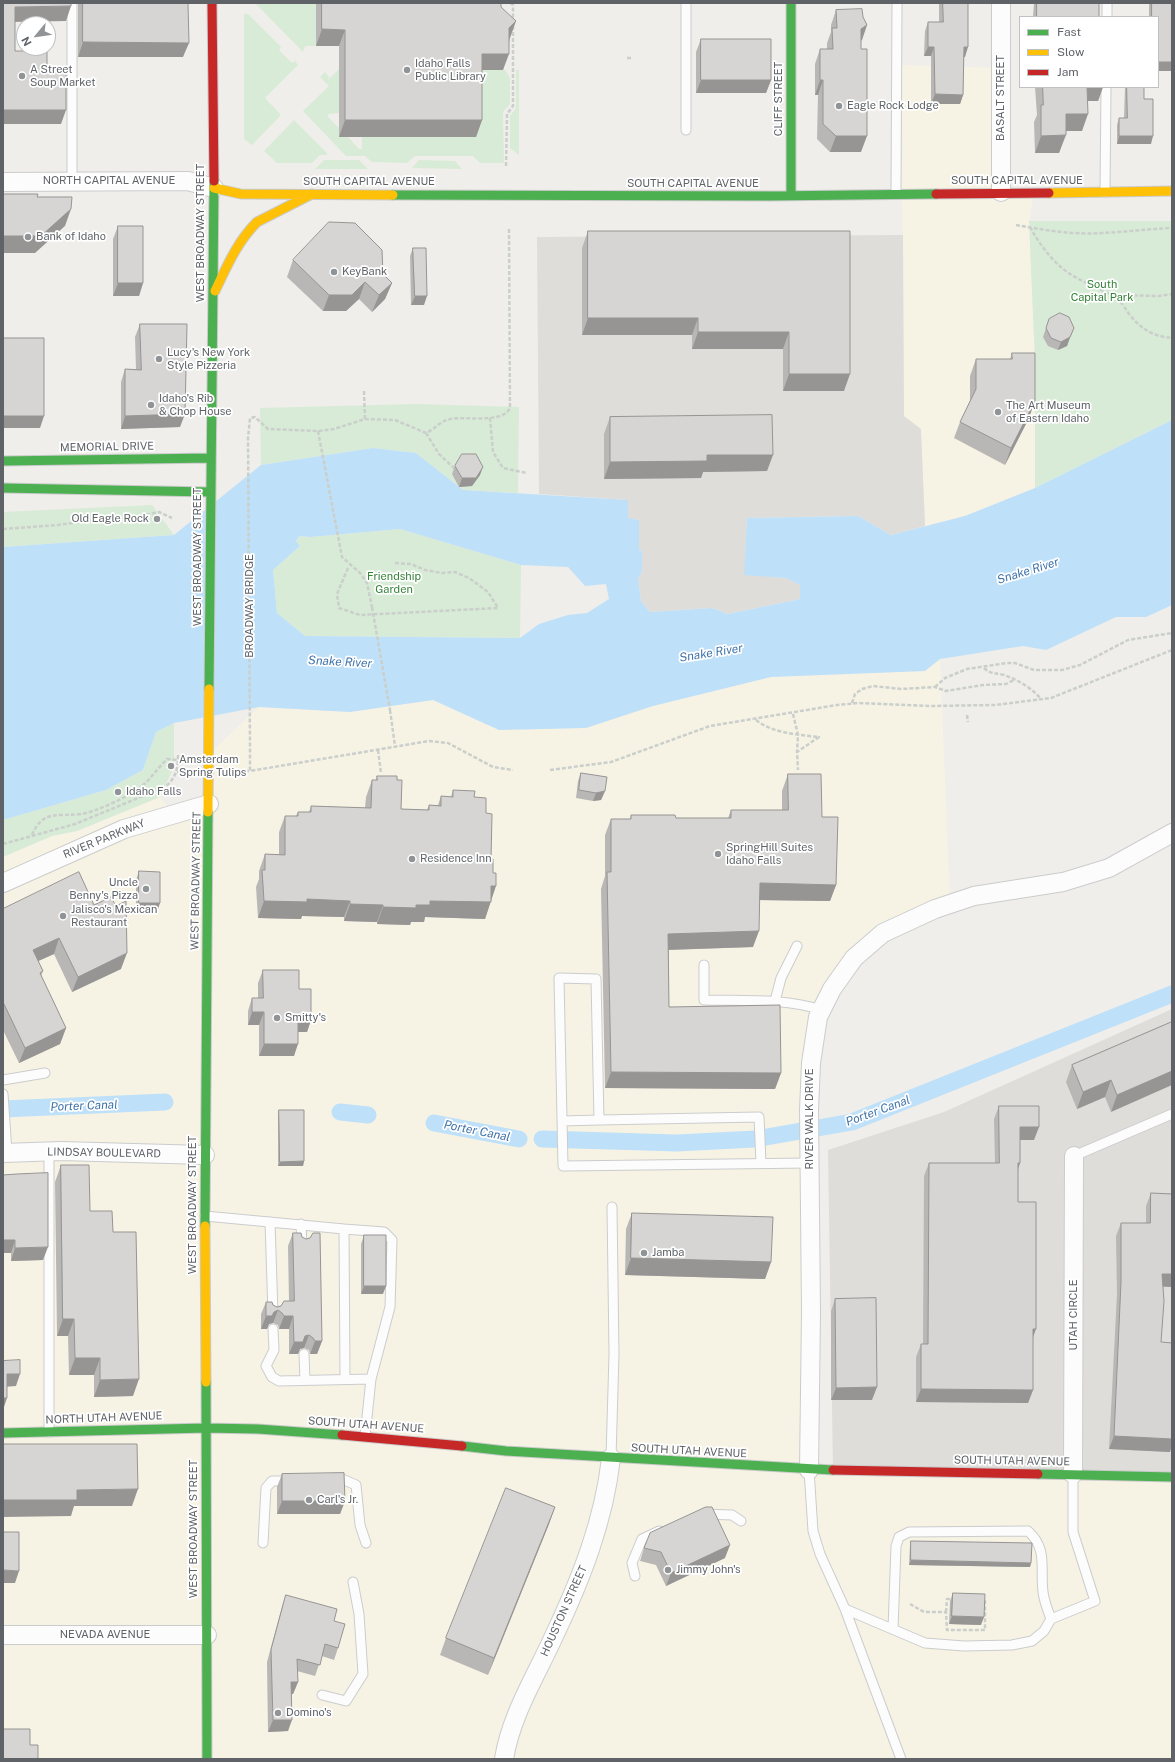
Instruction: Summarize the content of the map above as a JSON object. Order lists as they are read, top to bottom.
{
  "streets": {
    "main road": [
      "CLIFF STREET",
      "SOUTH CAPITAL AVENUE",
      "WEST BROADWAY STREET",
      "MEMORIAL DRIVE",
      "NORTH UTAH AVENUE",
      "SOUTH UTAH AVENUE"
    ],
    "street": [
      "BASALT STREET",
      "NORTH CAPITAL AVENUE",
      "RIVER PARKWAY",
      "RIVER WALK DRIVE",
      "LINDSAY BOULEVARD",
      "UTAH CIRCLE",
      "HOUSTON STREET",
      "NEVADA AVENUE"
    ],
    "path": ["BROADWAY BRIDGE"]
  },
  "crossings": [
    ["BASALT STREET", "SOUTH CAPITAL AVENUE"],
    ["CLIFF STREET", "SOUTH CAPITAL AVENUE"],
    ["NORTH CAPITAL AVENUE", "SOUTH CAPITAL AVENUE"],
    ["NORTH CAPITAL AVENUE", "WEST BROADWAY STREET"],
    ["SOUTH CAPITAL AVENUE", "WEST BROADWAY STREET"],
    ["WEST BROADWAY STREET", "MEMORIAL DRIVE"],
    ["WEST BROADWAY STREET", "RIVER PARKWAY"],
    ["WEST BROADWAY STREET", "LINDSAY BOULEVARD"],
    ["WEST BROADWAY STREET", "NORTH UTAH AVENUE"],
    ["WEST BROADWAY STREET", "SOUTH UTAH AVENUE"],
    ["WEST BROADWAY STREET", "NEVADA AVENUE"],
    ["RIVER WALK DRIVE", "SOUTH UTAH AVENUE"],
    ["UTAH CIRCLE", "SOUTH UTAH AVENUE"],
    ["NORTH UTAH AVENUE", "SOUTH UTAH AVENUE"],
    ["SOUTH UTAH AVENUE", "HOUSTON STREET"]
  ],
  "water": ["Snake River", "Porter Canal"],
  "parks": ["South Capital Park", "Friendship Garden"],
  "places": [
    "Idaho Falls Public Library",
    "A Street Soup Market",
    "Eagle Rock Lodge",
    "Bank of Idaho",
    "KeyBank",
    "Lucy's New York Style Pizzeria",
    "Idaho's Rib & Chop House",
    "The Art Museum of Eastern Idaho",
    "Old Eagle Rock",
    "Amsterdam Spring Tulips",
    "Idaho Falls",
    "SpringHill Suites Idaho Falls",
    "Residence Inn",
    "Uncle Benny's Pizza",
    "Jalisco's Mexican Restaurant",
    "Smitty's",
    "Jamba",
    "Carl's Jr.",
    "Jimmy John's",
    "Domino's"
  ],
  "legend": ["Fast", "Slow", "Jam"],
  "north": "bottom left"
}
